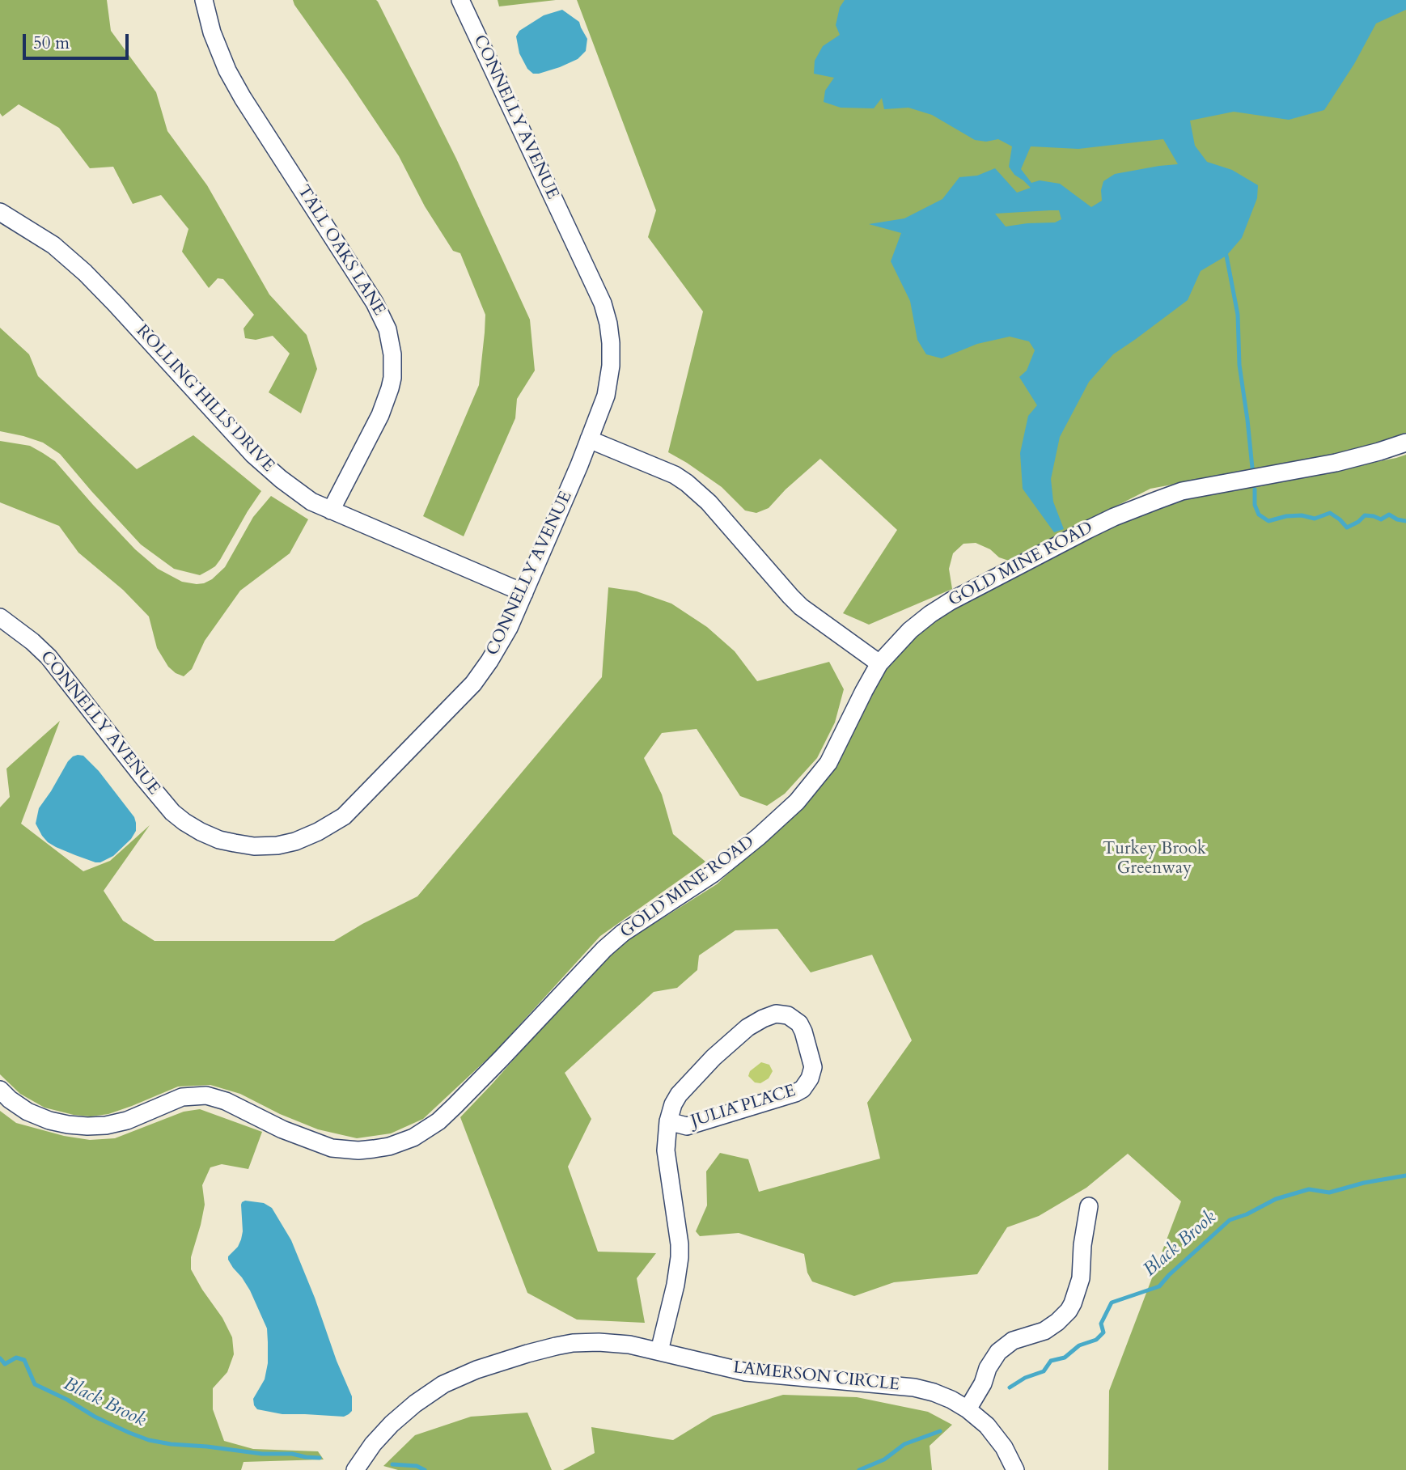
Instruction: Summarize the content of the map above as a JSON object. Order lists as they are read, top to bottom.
{
  "streets": {
    "street": [
      "CONNELLY AVENUE",
      "TALL OAKS LANE",
      "ROLLING HILLS DRIVE",
      "GOLD MINE ROAD",
      "JULIA PLACE",
      "LAMERSON CIRCLE"
    ]
  },
  "crossings": [
    ["CONNELLY AVENUE", "ROLLING HILLS DRIVE"],
    ["TALL OAKS LANE", "ROLLING HILLS DRIVE"],
    ["JULIA PLACE", "LAMERSON CIRCLE"]
  ],
  "water": ["Black Brook"],
  "parks": ["Turkey Brook Greenway"],
  "scale_bar": "50 m"
}
